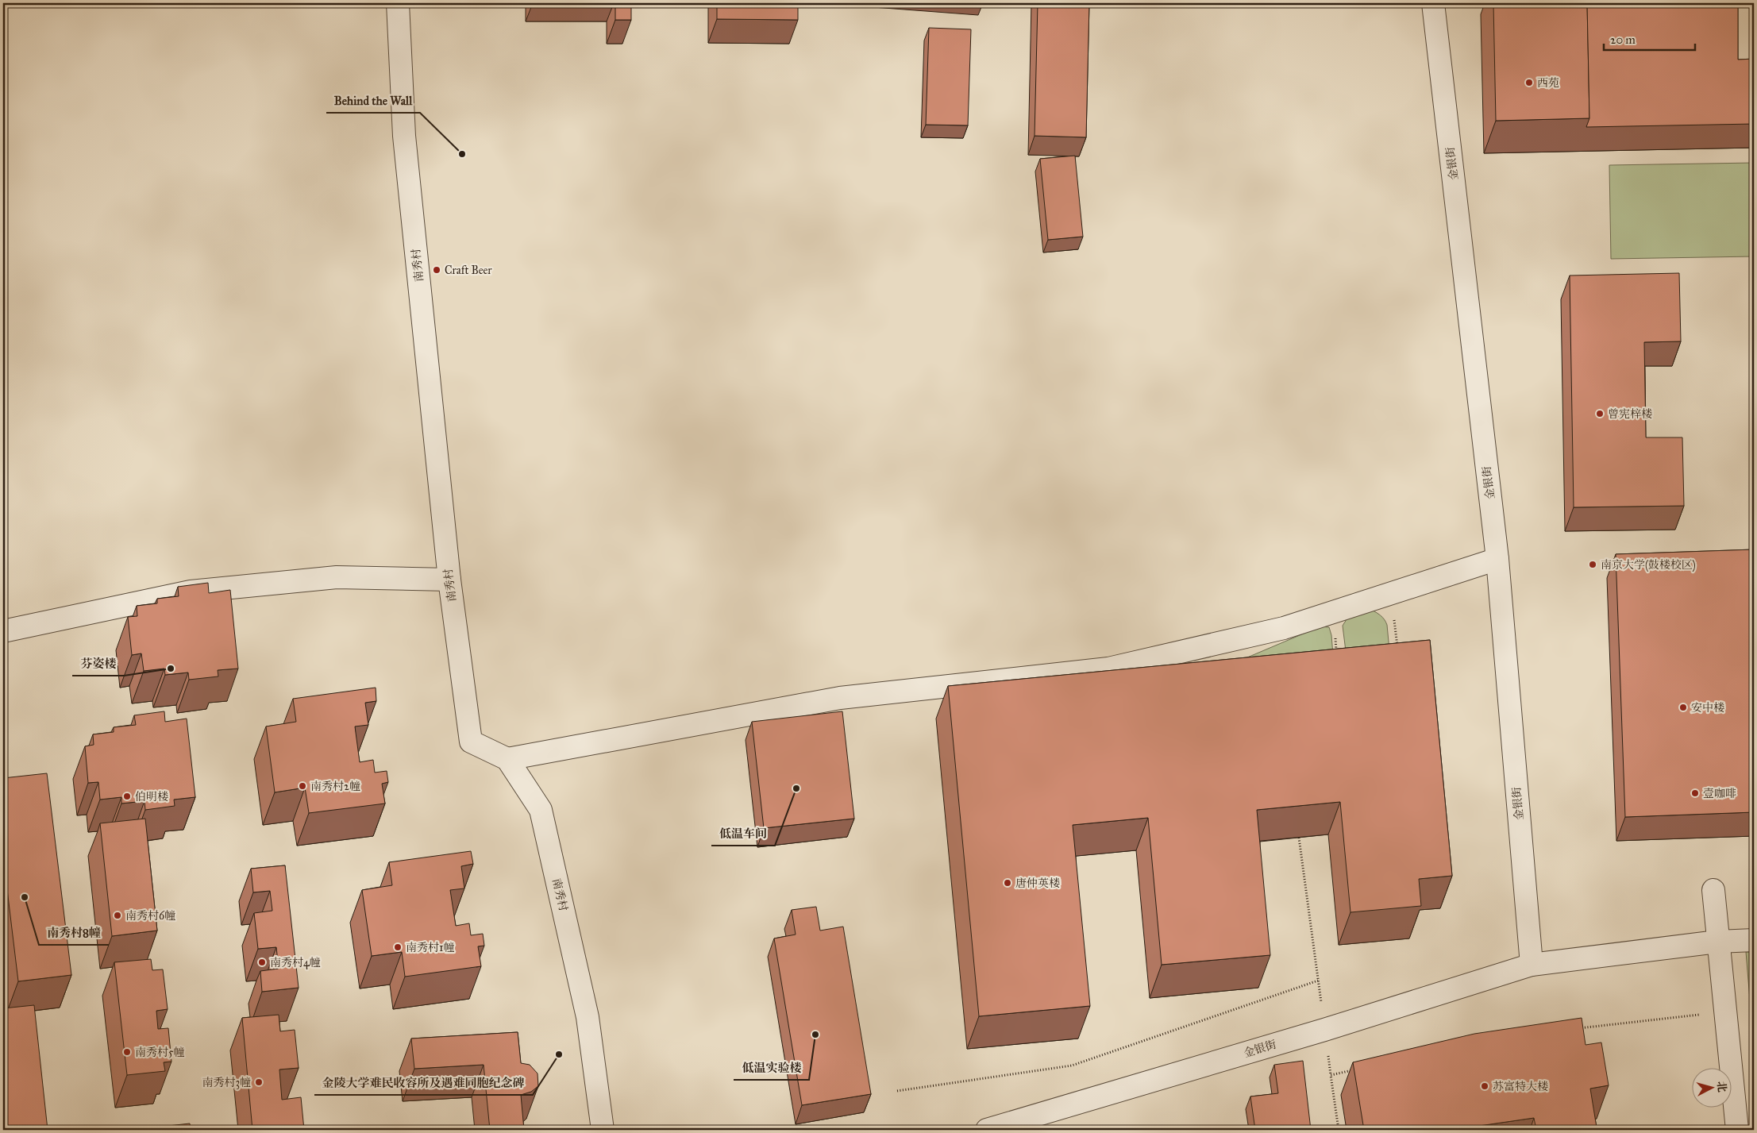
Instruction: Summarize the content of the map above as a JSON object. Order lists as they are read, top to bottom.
{
  "streets": {
    "street": ["金银街", "南秀村"]
  },
  "places": [
    "西苑",
    "Behind the Wall",
    "Craft Beer",
    "曾宪梓楼",
    "南京大学(鼓楼校区)",
    "芬姿楼",
    "安中楼",
    "南秀村2幢",
    "低温车间",
    "壹咖啡",
    "伯明楼",
    "唐仲英楼",
    "南秀村8幢",
    "南秀村6幢",
    "南秀村1幢",
    "南秀村4幢",
    "低温实验楼",
    "南秀村5幢",
    "金陵大学难民收容所及遇难同胞纪念碑",
    "南秀村3幢",
    "苏富特大楼"
  ],
  "scale_bar": "20 m",
  "north": "right"
}
